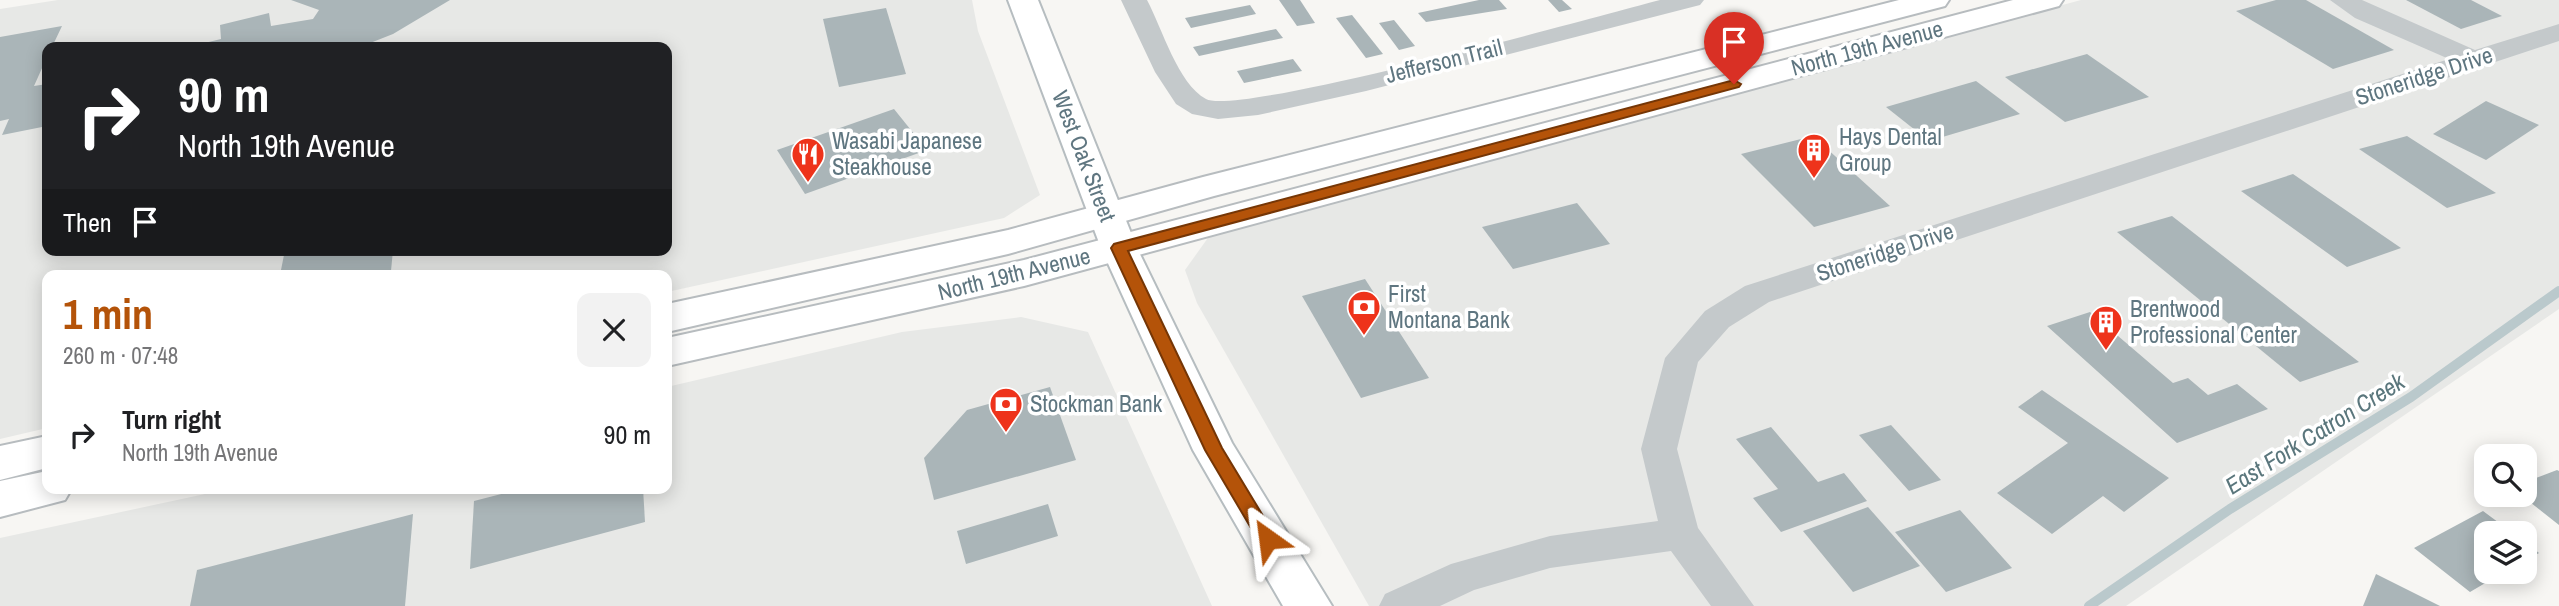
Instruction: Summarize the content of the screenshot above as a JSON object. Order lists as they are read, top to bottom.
{
  "streets": {
    "main road": ["North 19th Avenue", "West Oak Street"],
    "street": ["Jefferson Trail", "Stoneridge Drive"]
  },
  "crossings": [
    ["North 19th Avenue", "West Oak Street"]
  ],
  "water": ["East Fork Catron Creek"],
  "places": {
    "building": ["Hays Dental Group", "Brentwood Professional Center"],
    "restaurant": ["Wasabi Japanese Steakhouse"],
    "bank": ["First Montana Bank", "Stockman Bank"]
  },
  "page": {
    "turn": ["90 m", "North 19th Avenue"],
    "then": "Then",
    "heading": ["1 min", "260 m · 07:48"],
    "list": [
      {
        "name": "Turn right",
        "note": "North 19th Avenue",
        "value": "90 m"
      }
    ]
  }
}
